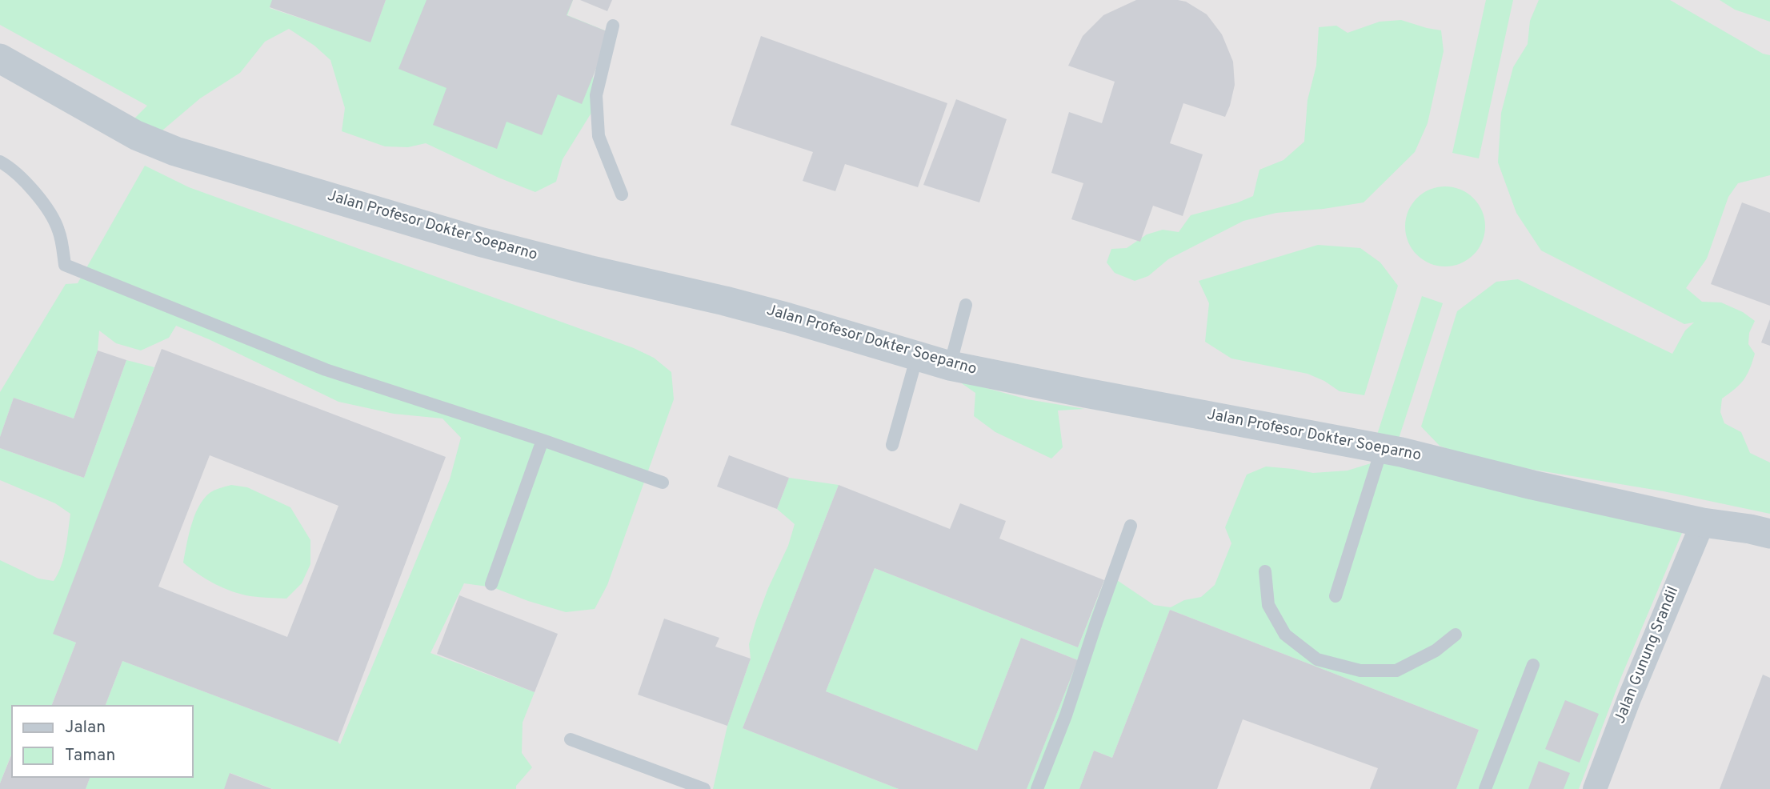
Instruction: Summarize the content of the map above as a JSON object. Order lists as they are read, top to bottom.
{
  "streets": {
    "street": ["Jalan Profesor Dokter Soeparno", "Jalan Gunung Srandil"]
  },
  "crossings": [
    ["Jalan Profesor Dokter Soeparno", "Jalan Gunung Srandil"]
  ],
  "legend": ["Jalan", "Taman"]
}
